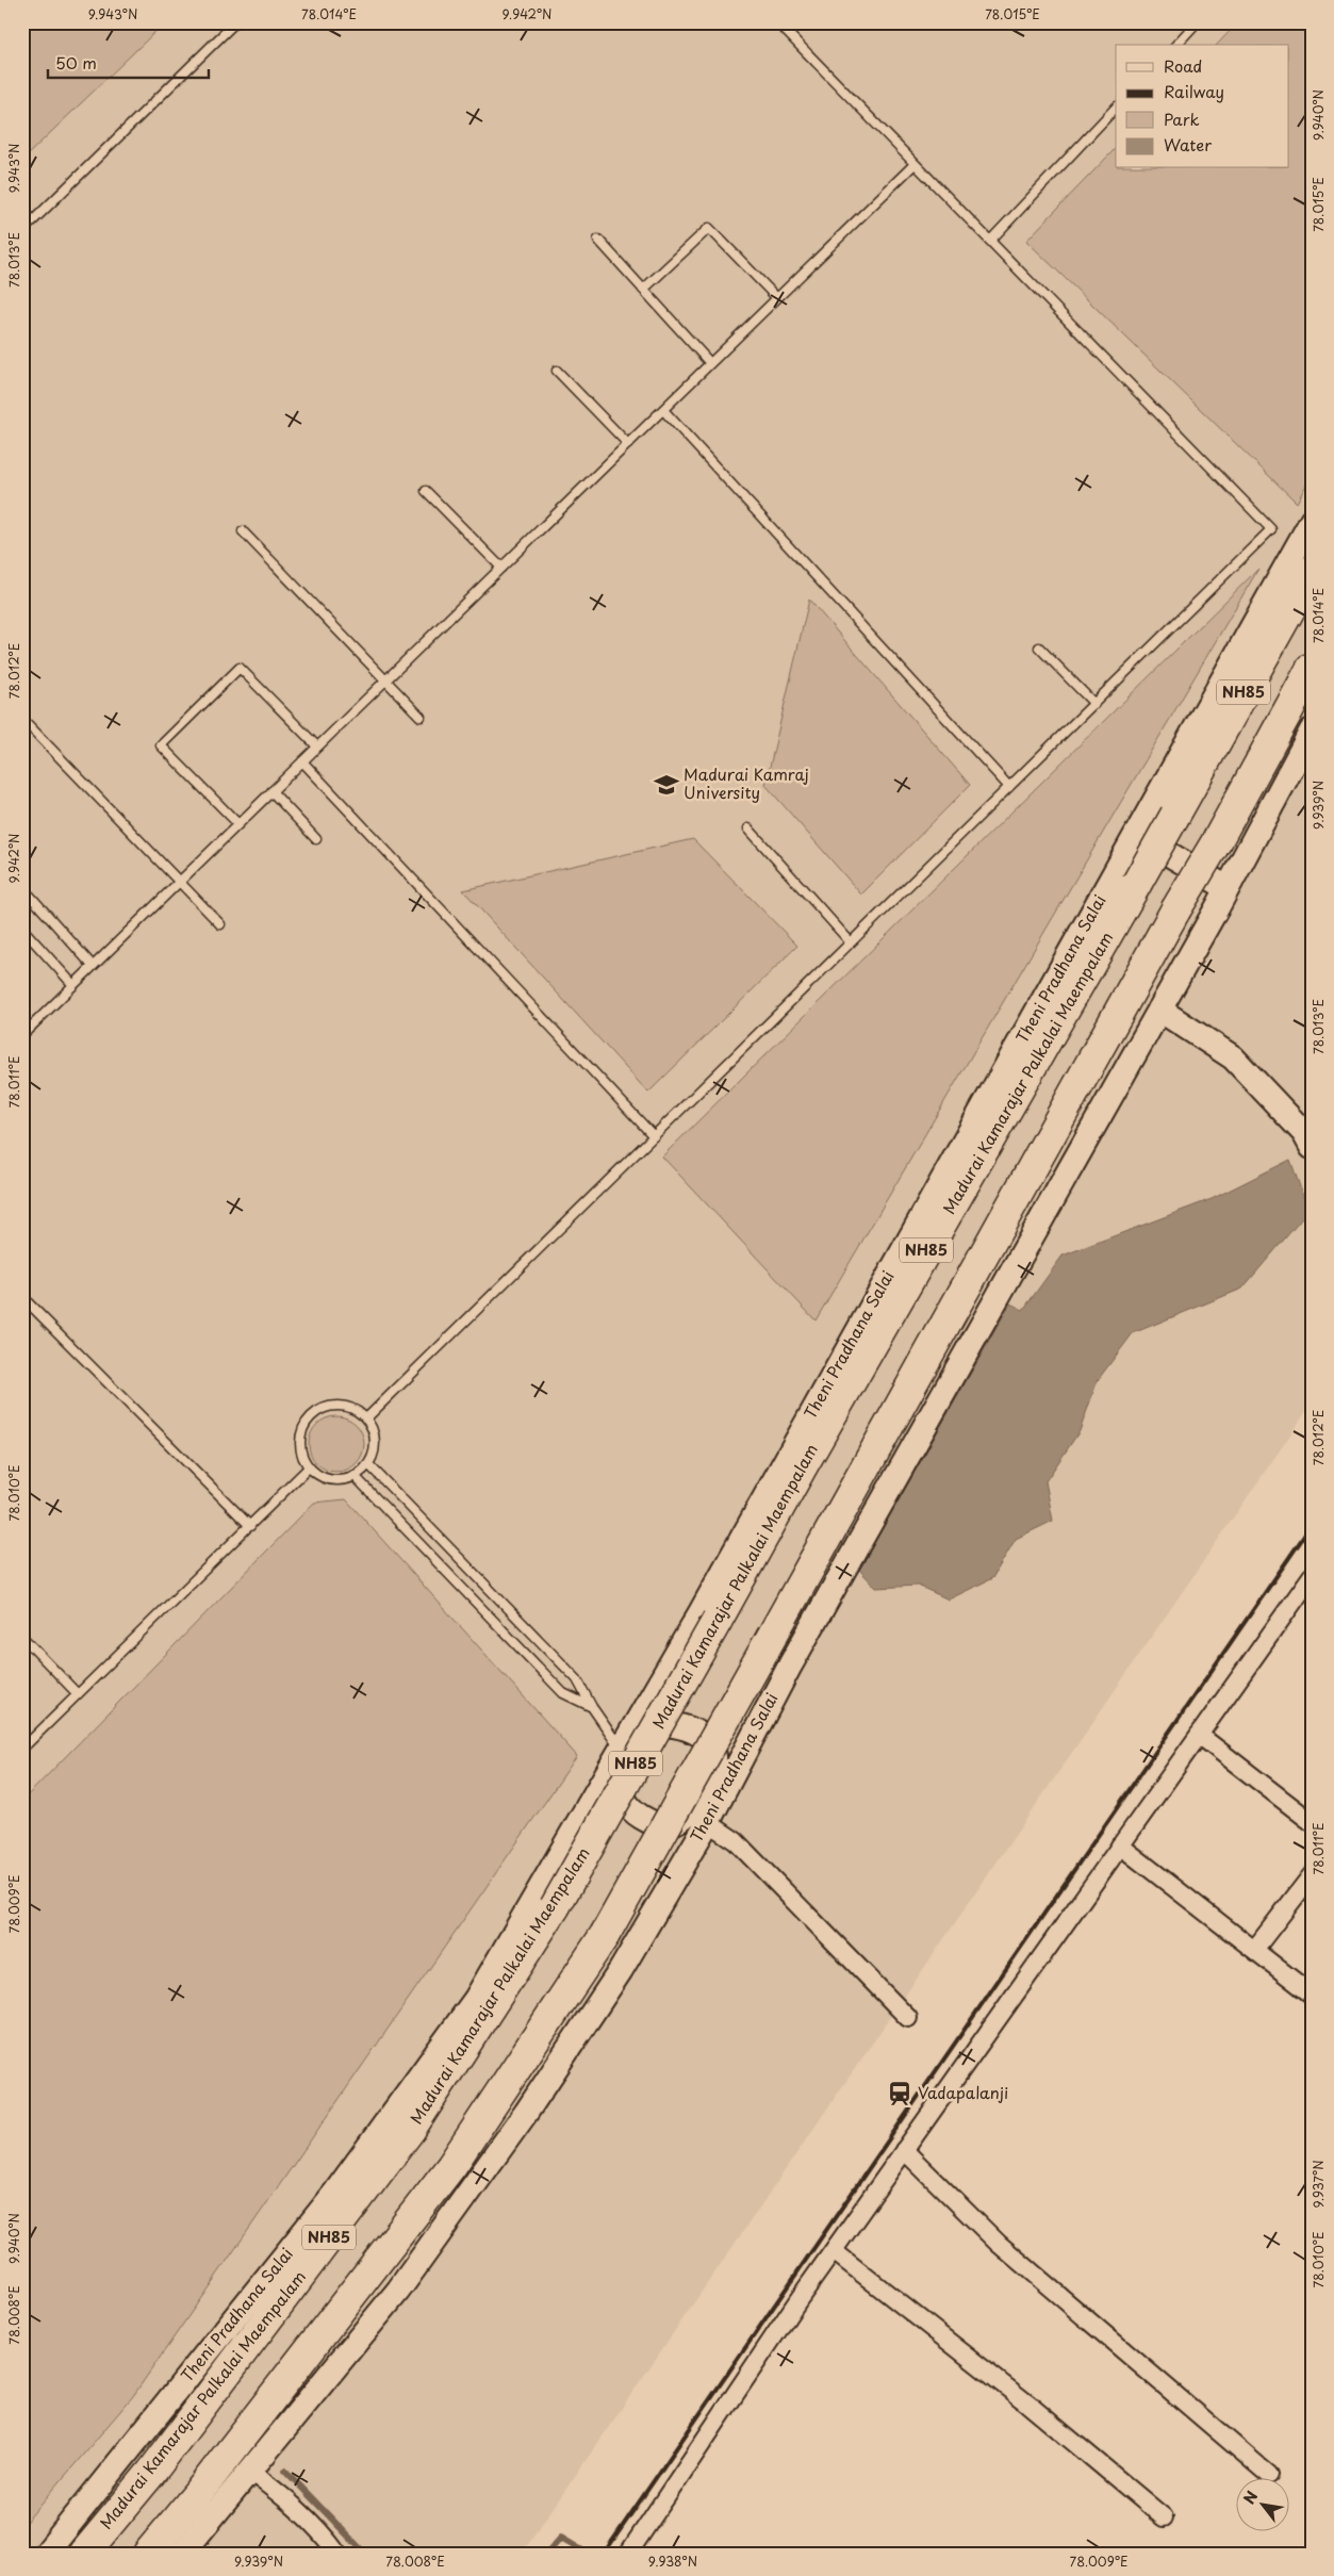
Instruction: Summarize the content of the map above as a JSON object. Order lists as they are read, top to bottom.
{
  "streets": {
    "highway": ["NH85", "Madurai Kamarajar Palkalai Maempalam"],
    "street": ["Theni Pradhana Salai"]
  },
  "places": {
    "school or university": ["Madurai Kamraj University"],
    "station": ["Vadapalanji"]
  },
  "legend": [
    "Road",
    "Railway",
    "Park",
    "Water"
  ],
  "scale_bar": "50 m",
  "north": "top left",
  "coordinates": [
    "9.943°N",
    "78.014°E",
    "9.942°N",
    "78.015°E",
    "9.940°N",
    "78.013°E",
    "78.012°E",
    "9.939°N",
    "78.011°E",
    "78.010°E",
    "78.009°E",
    "9.937°N",
    "78.008°E",
    "9.938°N"
  ]
}
